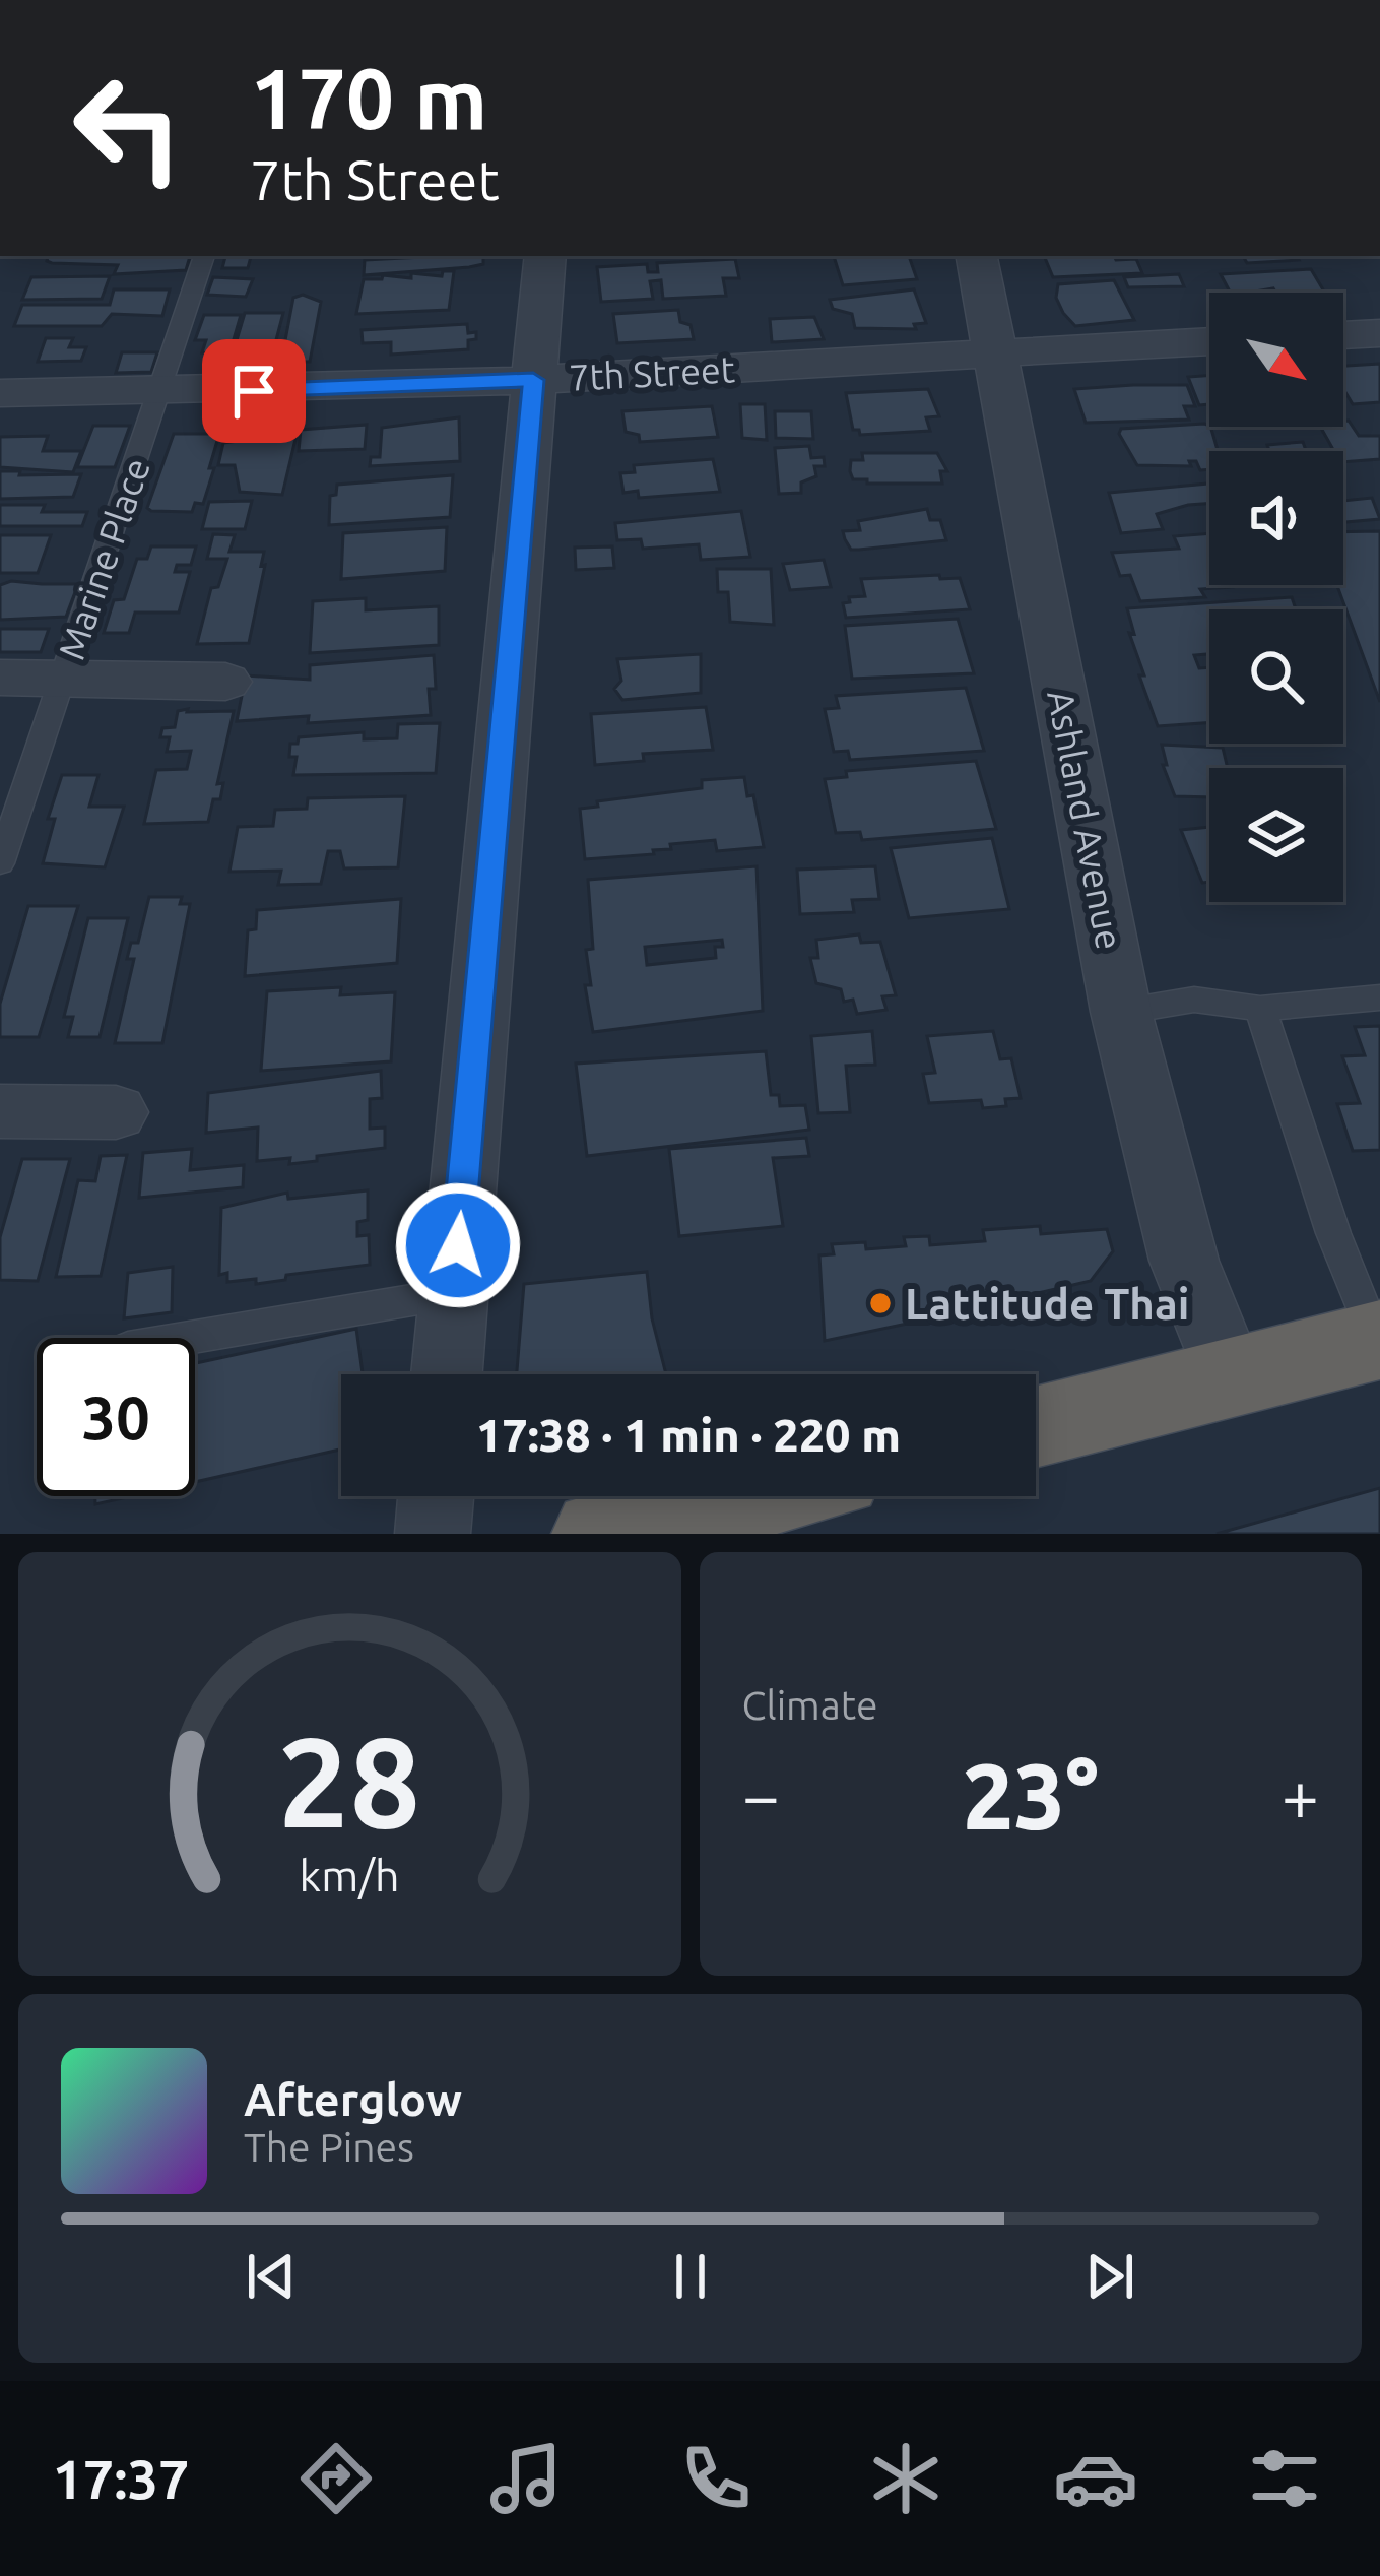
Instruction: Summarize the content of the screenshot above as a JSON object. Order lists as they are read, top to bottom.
{
  "streets": {
    "street": ["7th Street", "Ashland Avenue"],
    "lane": ["Marine Place"]
  },
  "crossings": [
    ["7th Street", "Marine Place"],
    ["7th Street", "Ashland Avenue"]
  ],
  "places": ["Lattitude Thai"],
  "north": "bottom right",
  "page": {
    "turn": ["170 m", "7th Street"],
    "limit": "30",
    "trip": "17:38 · 1 min · 220 m",
    "tile": "Climate",
    "heat": ["−", "23°", "+"],
    "song": ["Afterglow", "The Pines"],
    "tabs": "17:37",
    "gauge": ["28", "km/h"]
  }
}
